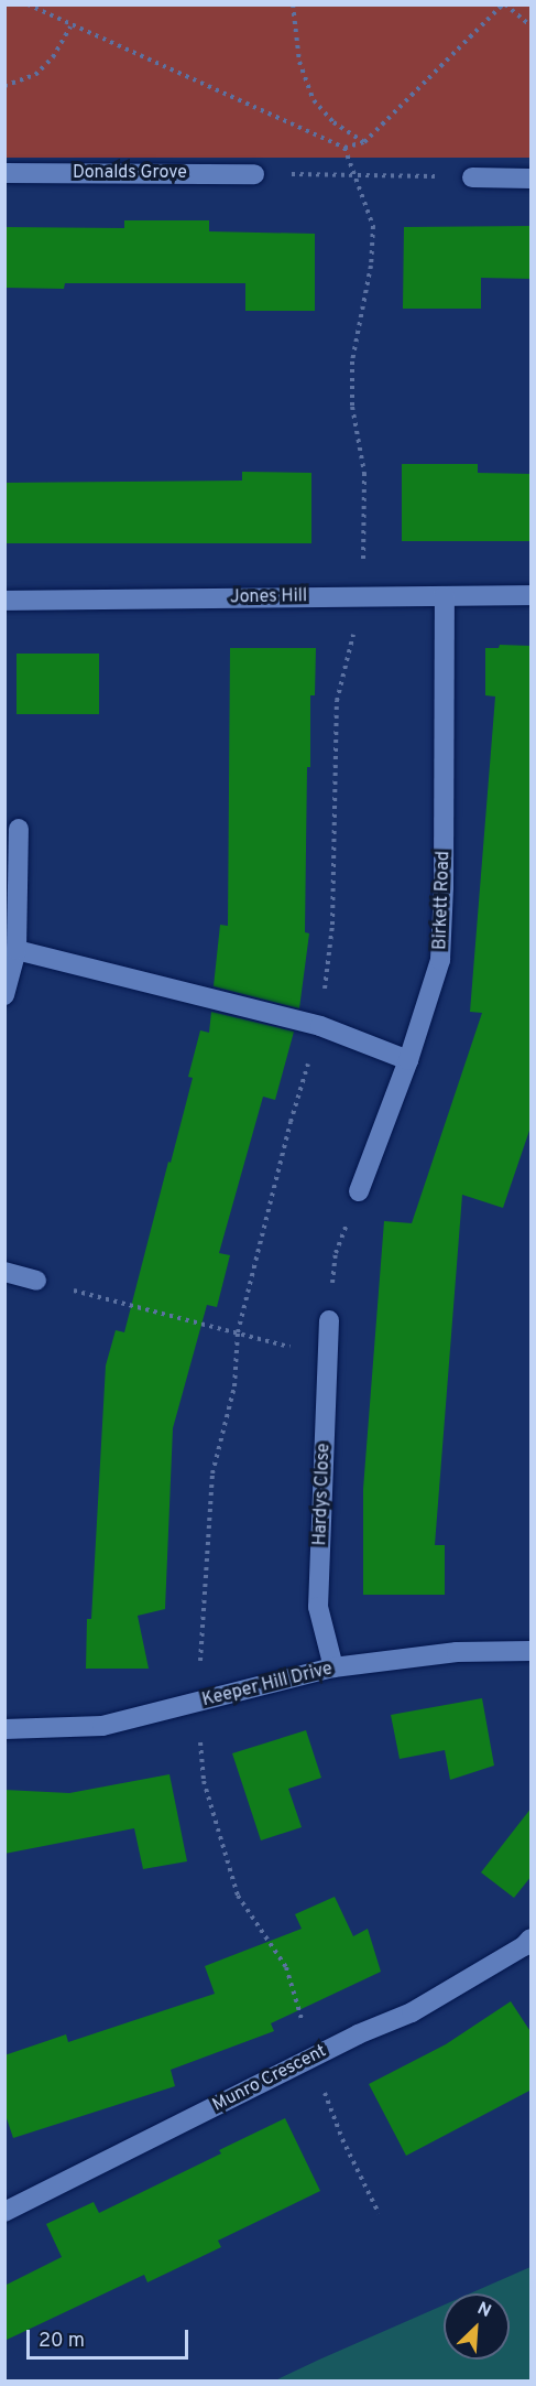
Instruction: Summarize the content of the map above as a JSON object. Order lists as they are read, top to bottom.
{
  "streets": {
    "street": [
      "Donalds Grove",
      "Jones Hill",
      "Birkett Road",
      "Hardys Close",
      "Keeper Hill Drive",
      "Munro Crescent"
    ]
  },
  "crossings": [
    ["Jones Hill", "Birkett Road"],
    ["Hardys Close", "Keeper Hill Drive"]
  ],
  "scale_bar": "20 m",
  "north": "top right"
}
